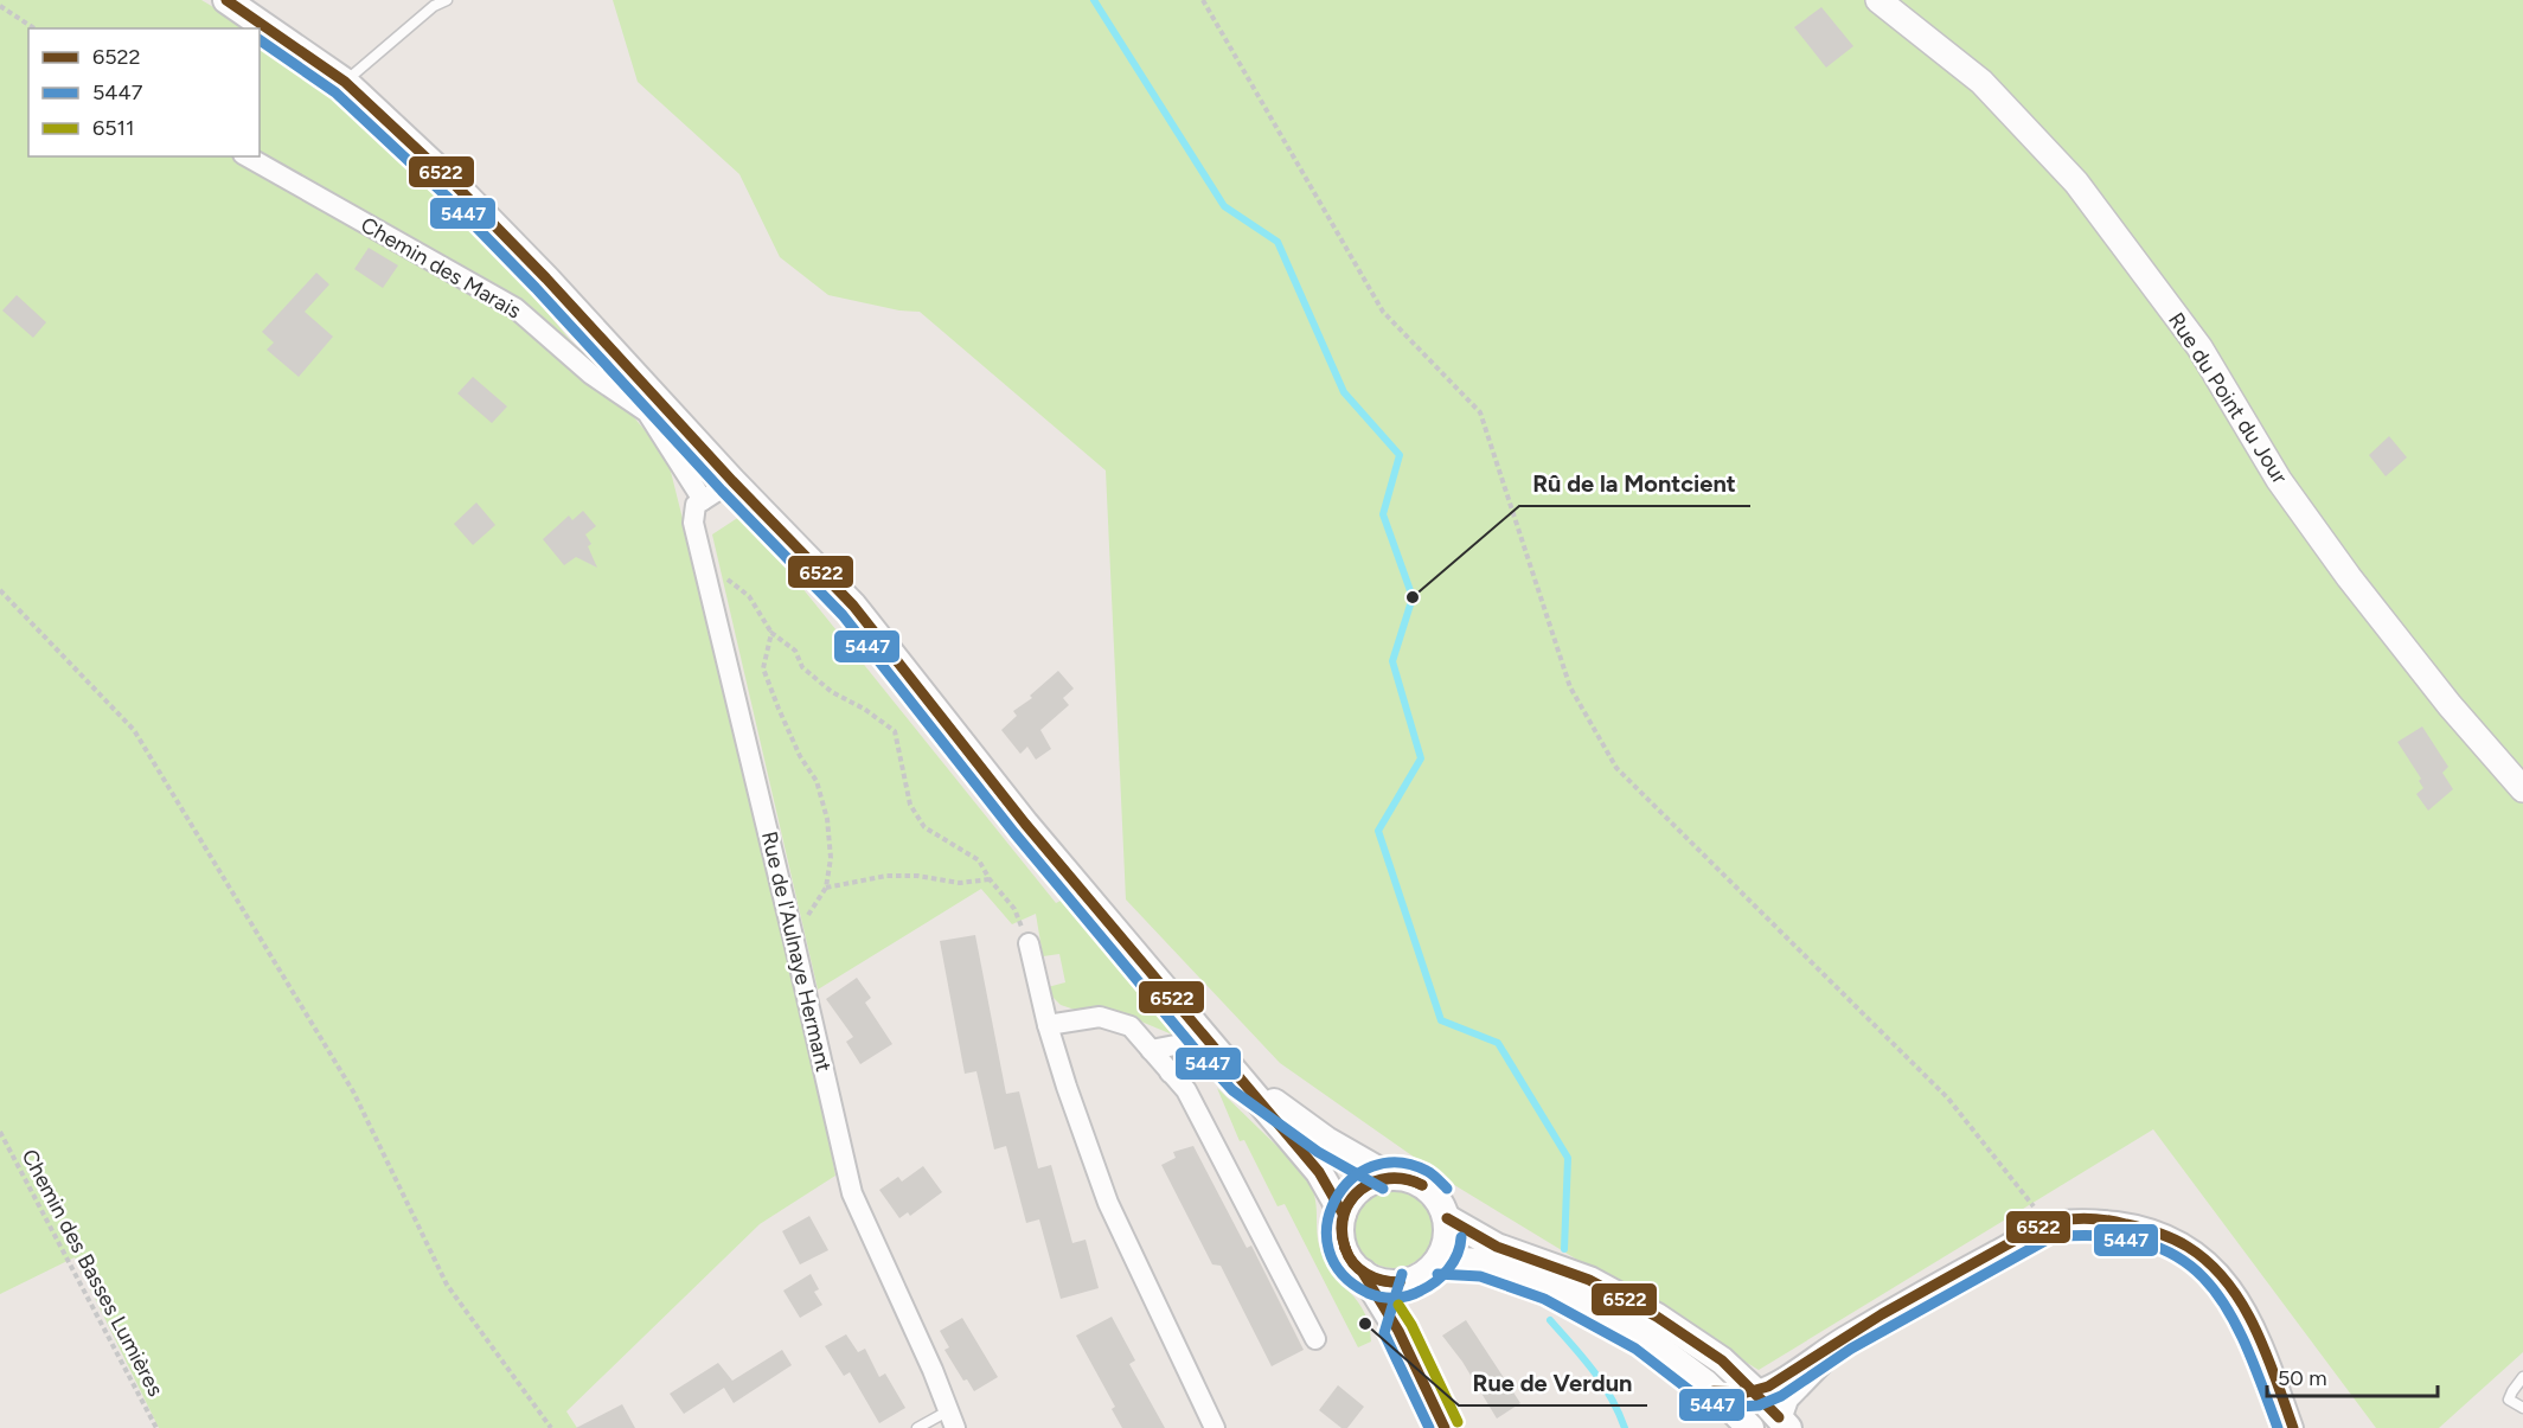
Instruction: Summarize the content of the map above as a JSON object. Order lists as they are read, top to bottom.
{
  "streets": {
    "street": ["Chemin des Marais", "Rue du Point du Jour", "Rue de l'Aulnaye Hermant"],
    "path": ["Chemin des Basses Lumières"]
  },
  "crossings": [
    ["Chemin des Marais", "Rue de l'Aulnaye Hermant"]
  ],
  "places": ["Rû de la Montcient", "Rue de Verdun"],
  "lines": ["transit line 6522", "transit line 5447", "transit line 6511"],
  "legend": ["6522", "5447", "6511"],
  "scale_bar": "50 m"
}
